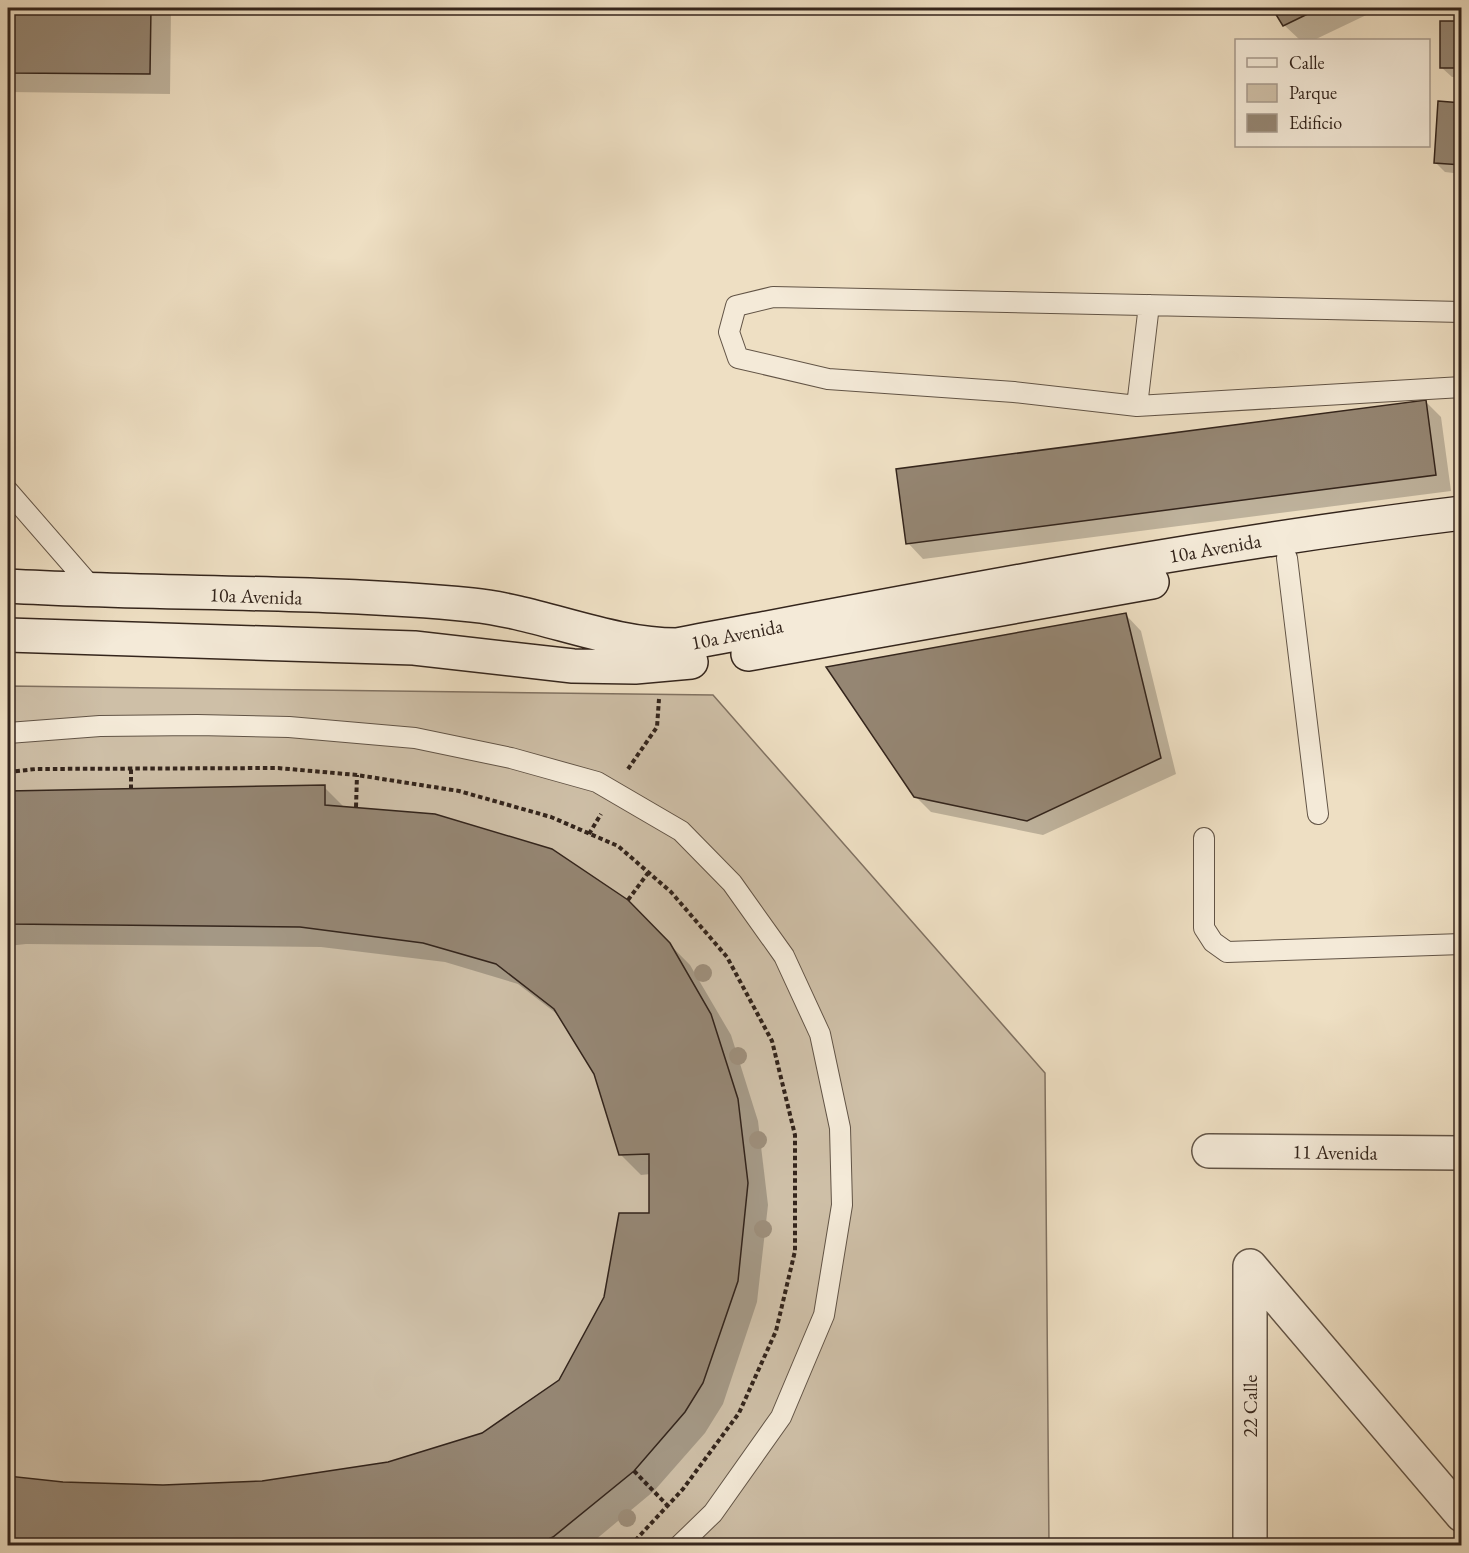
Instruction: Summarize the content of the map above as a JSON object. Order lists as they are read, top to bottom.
{
  "streets": {
    "main road": ["10a Avenida", "11 Avenida", "22 Calle"]
  },
  "legend": ["Calle", "Parque", "Edificio"]
}
